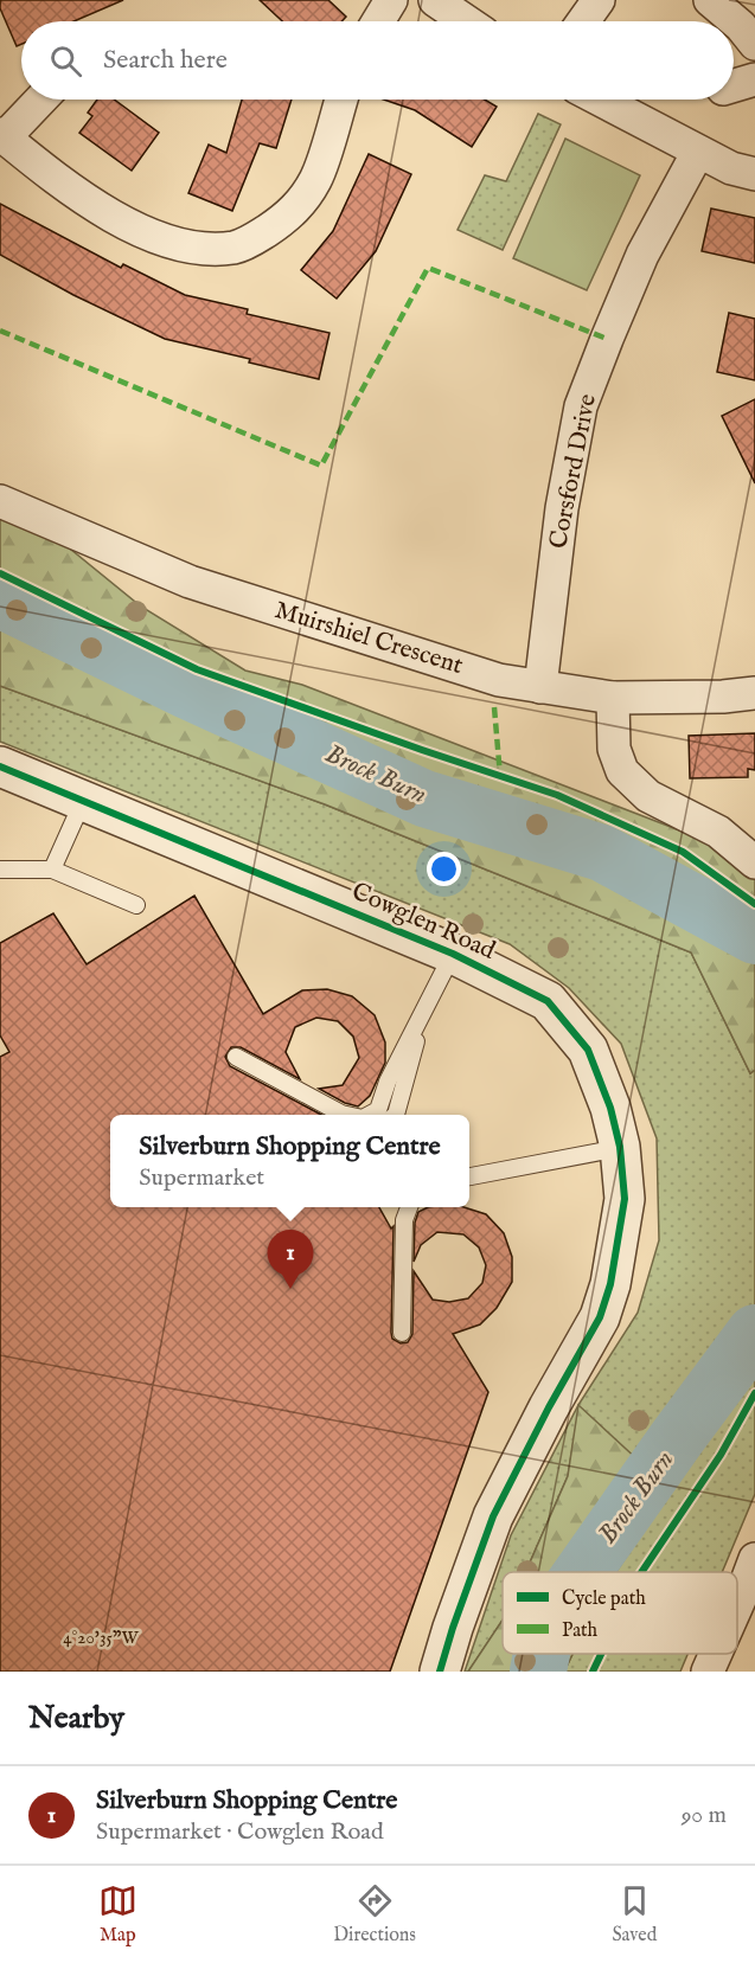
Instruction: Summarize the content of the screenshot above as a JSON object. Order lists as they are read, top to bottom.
{
  "streets": {
    "street": ["Corsford Drive", "Muirshiel Crescent", "Cowglen Road"]
  },
  "crossings": [
    ["Corsford Drive", "Muirshiel Crescent"]
  ],
  "water": ["Brock Burn"],
  "legend": ["Cycle path", "Path"],
  "page": {
    "search": "Search here",
    "popup": ["Silverburn Shopping Centre", "Supermarket"],
    "pins": "1",
    "heading": "Nearby",
    "list": [
      {
        "mark": "1",
        "name": "Silverburn Shopping Centre",
        "note": "Supermarket · Cowglen Road",
        "value": "90 m"
      }
    ],
    "nav": ["Map", "Directions", "Saved"]
  },
  "coordinates": ["4°20'35\"W"]
}
